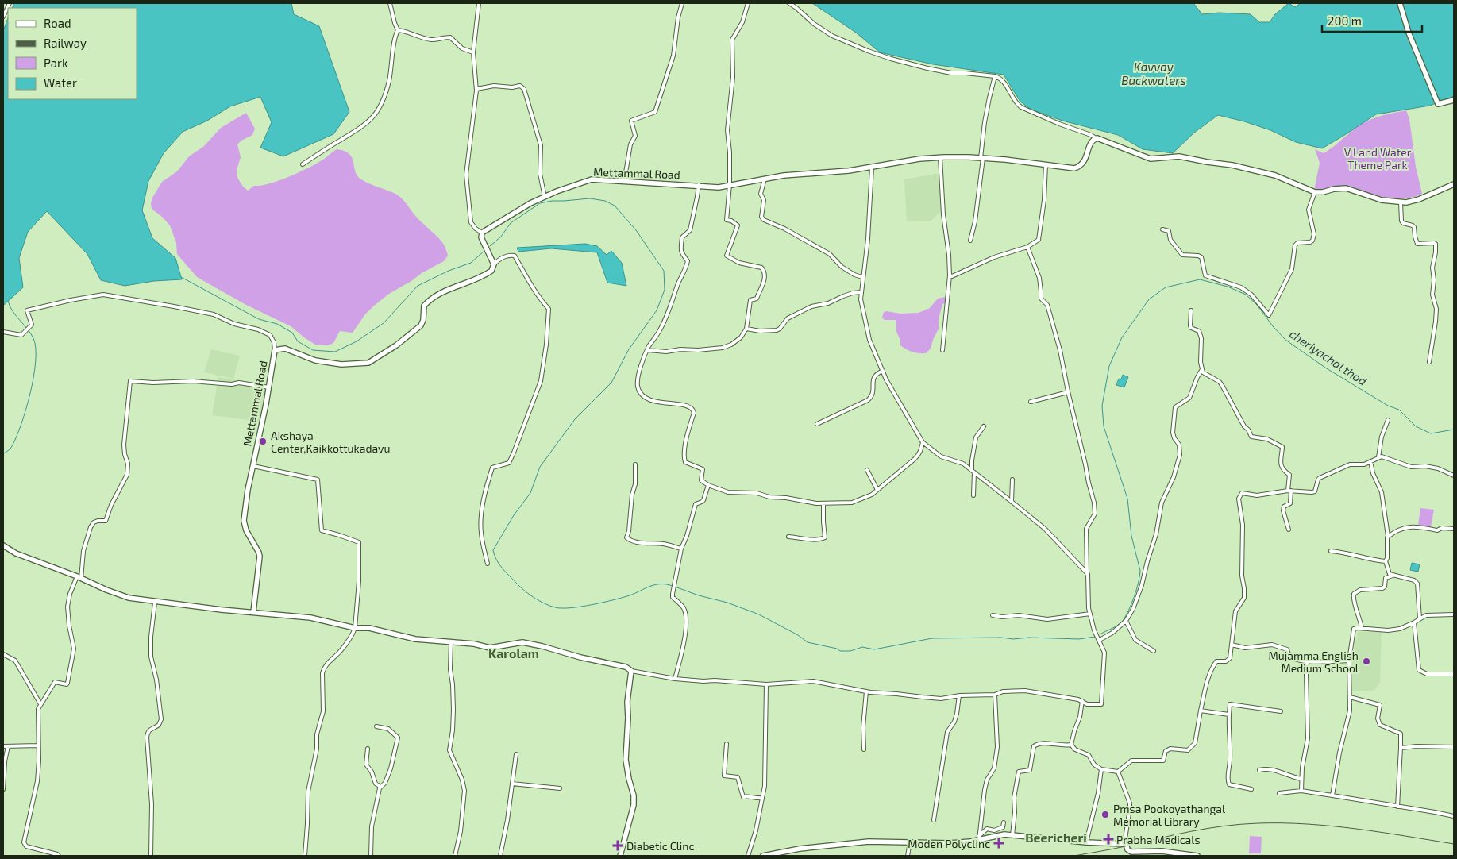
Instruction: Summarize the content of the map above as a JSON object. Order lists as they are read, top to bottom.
{
  "streets": {
    "main road": ["Mettammal Road"]
  },
  "districts": ["Karolam", "Beericheri"],
  "water": ["Kavvay Backwaters", "cheriyachal thod"],
  "parks": ["V Land Water Theme Park"],
  "places": {
    "other": ["Akshaya Center,Kaikkottukadavu", "Mujamma English Medium School", "Pmsa Pookoyathangal Memorial Library"],
    "health": ["Prabha Medicals", "Moden Polyclinc", "Diabetic Clinc"]
  },
  "legend": [
    "Road",
    "Railway",
    "Park",
    "Water"
  ],
  "scale_bar": "200 m"
}
